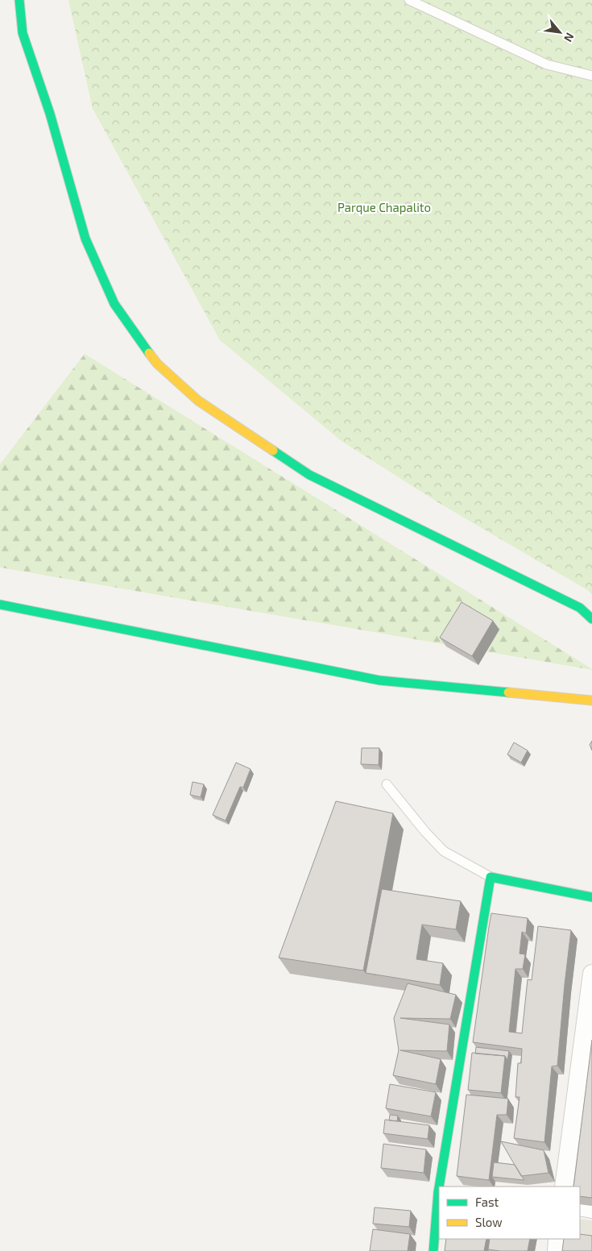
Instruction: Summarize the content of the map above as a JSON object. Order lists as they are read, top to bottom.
{
  "parks": ["Parque Chapalito"],
  "legend": ["Fast", "Slow"],
  "north": "bottom right"
}
